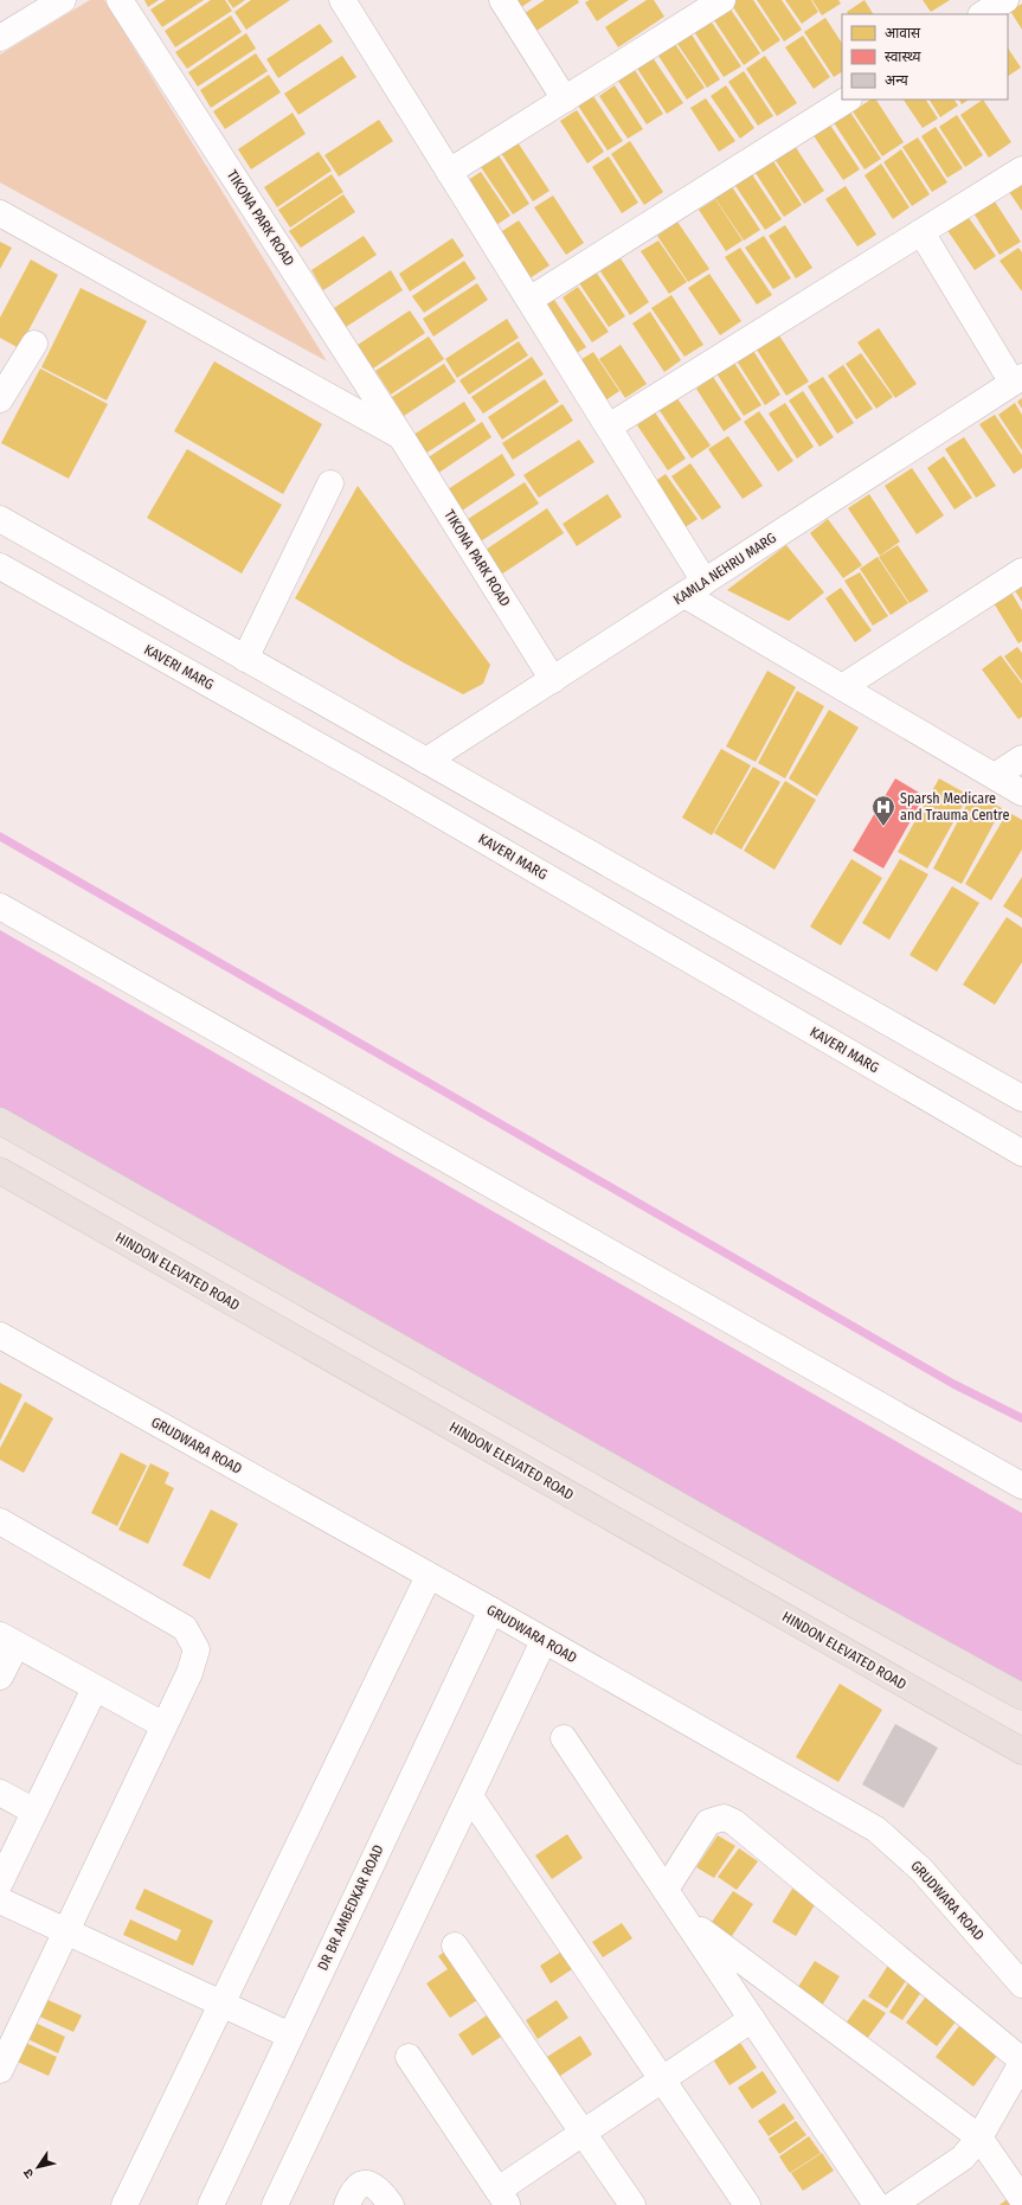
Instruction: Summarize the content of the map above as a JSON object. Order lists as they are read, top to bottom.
{
  "streets": {
    "highway": ["HINDON ELEVATED ROAD"],
    "street": [
      "TIKONA PARK ROAD",
      "KAMLA NEHRU MARG",
      "KAVERI MARG",
      "GRUDWARA ROAD",
      "DR BR AMBEDKAR ROAD"
    ]
  },
  "crossings": [
    ["TIKONA PARK ROAD", "KAMLA NEHRU MARG"],
    ["GRUDWARA ROAD", "DR BR AMBEDKAR ROAD"]
  ],
  "places": {
    "hospital": ["Sparsh Medicare and Trauma Centre"]
  },
  "legend": ["आवास", "स्वास्थ्य", "अन्य"],
  "north": "bottom left"
}
